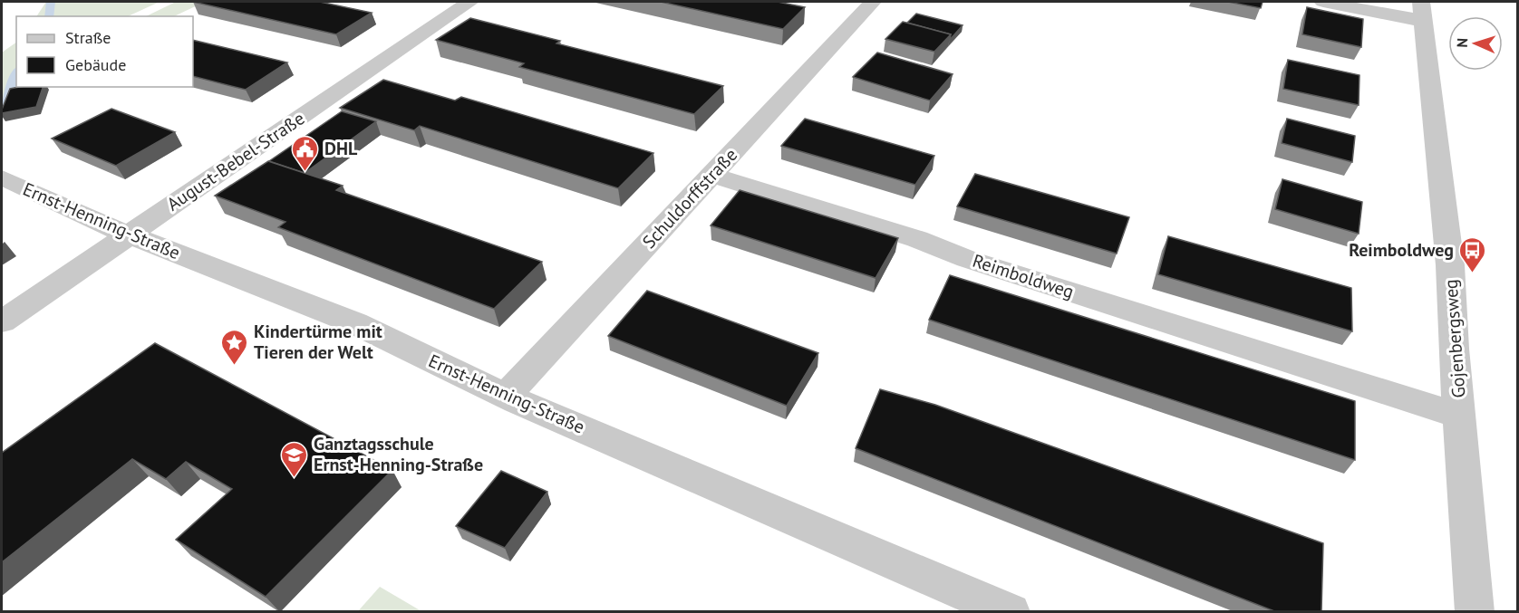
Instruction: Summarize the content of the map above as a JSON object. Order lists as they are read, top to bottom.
{
  "streets": {
    "street": [
      "August-Bebel-Straße",
      "Schuldorffstraße",
      "Ernst-Henning-Straße",
      "Reimboldweg",
      "Gojenbergsweg"
    ]
  },
  "crossings": [
    ["August-Bebel-Straße", "Ernst-Henning-Straße"],
    ["Schuldorffstraße", "Ernst-Henning-Straße"],
    ["Schuldorffstraße", "Reimboldweg"],
    ["Reimboldweg", "Gojenbergsweg"]
  ],
  "places": {
    "public building": ["DHL"],
    "bus stop": ["Reimboldweg"],
    "place": ["Kindertürme mit Tieren der Welt"],
    "school or university": ["Ganztagsschule Ernst-Henning-Straße"]
  },
  "legend": ["Straße", "Gebäude"],
  "north": "left"
}
